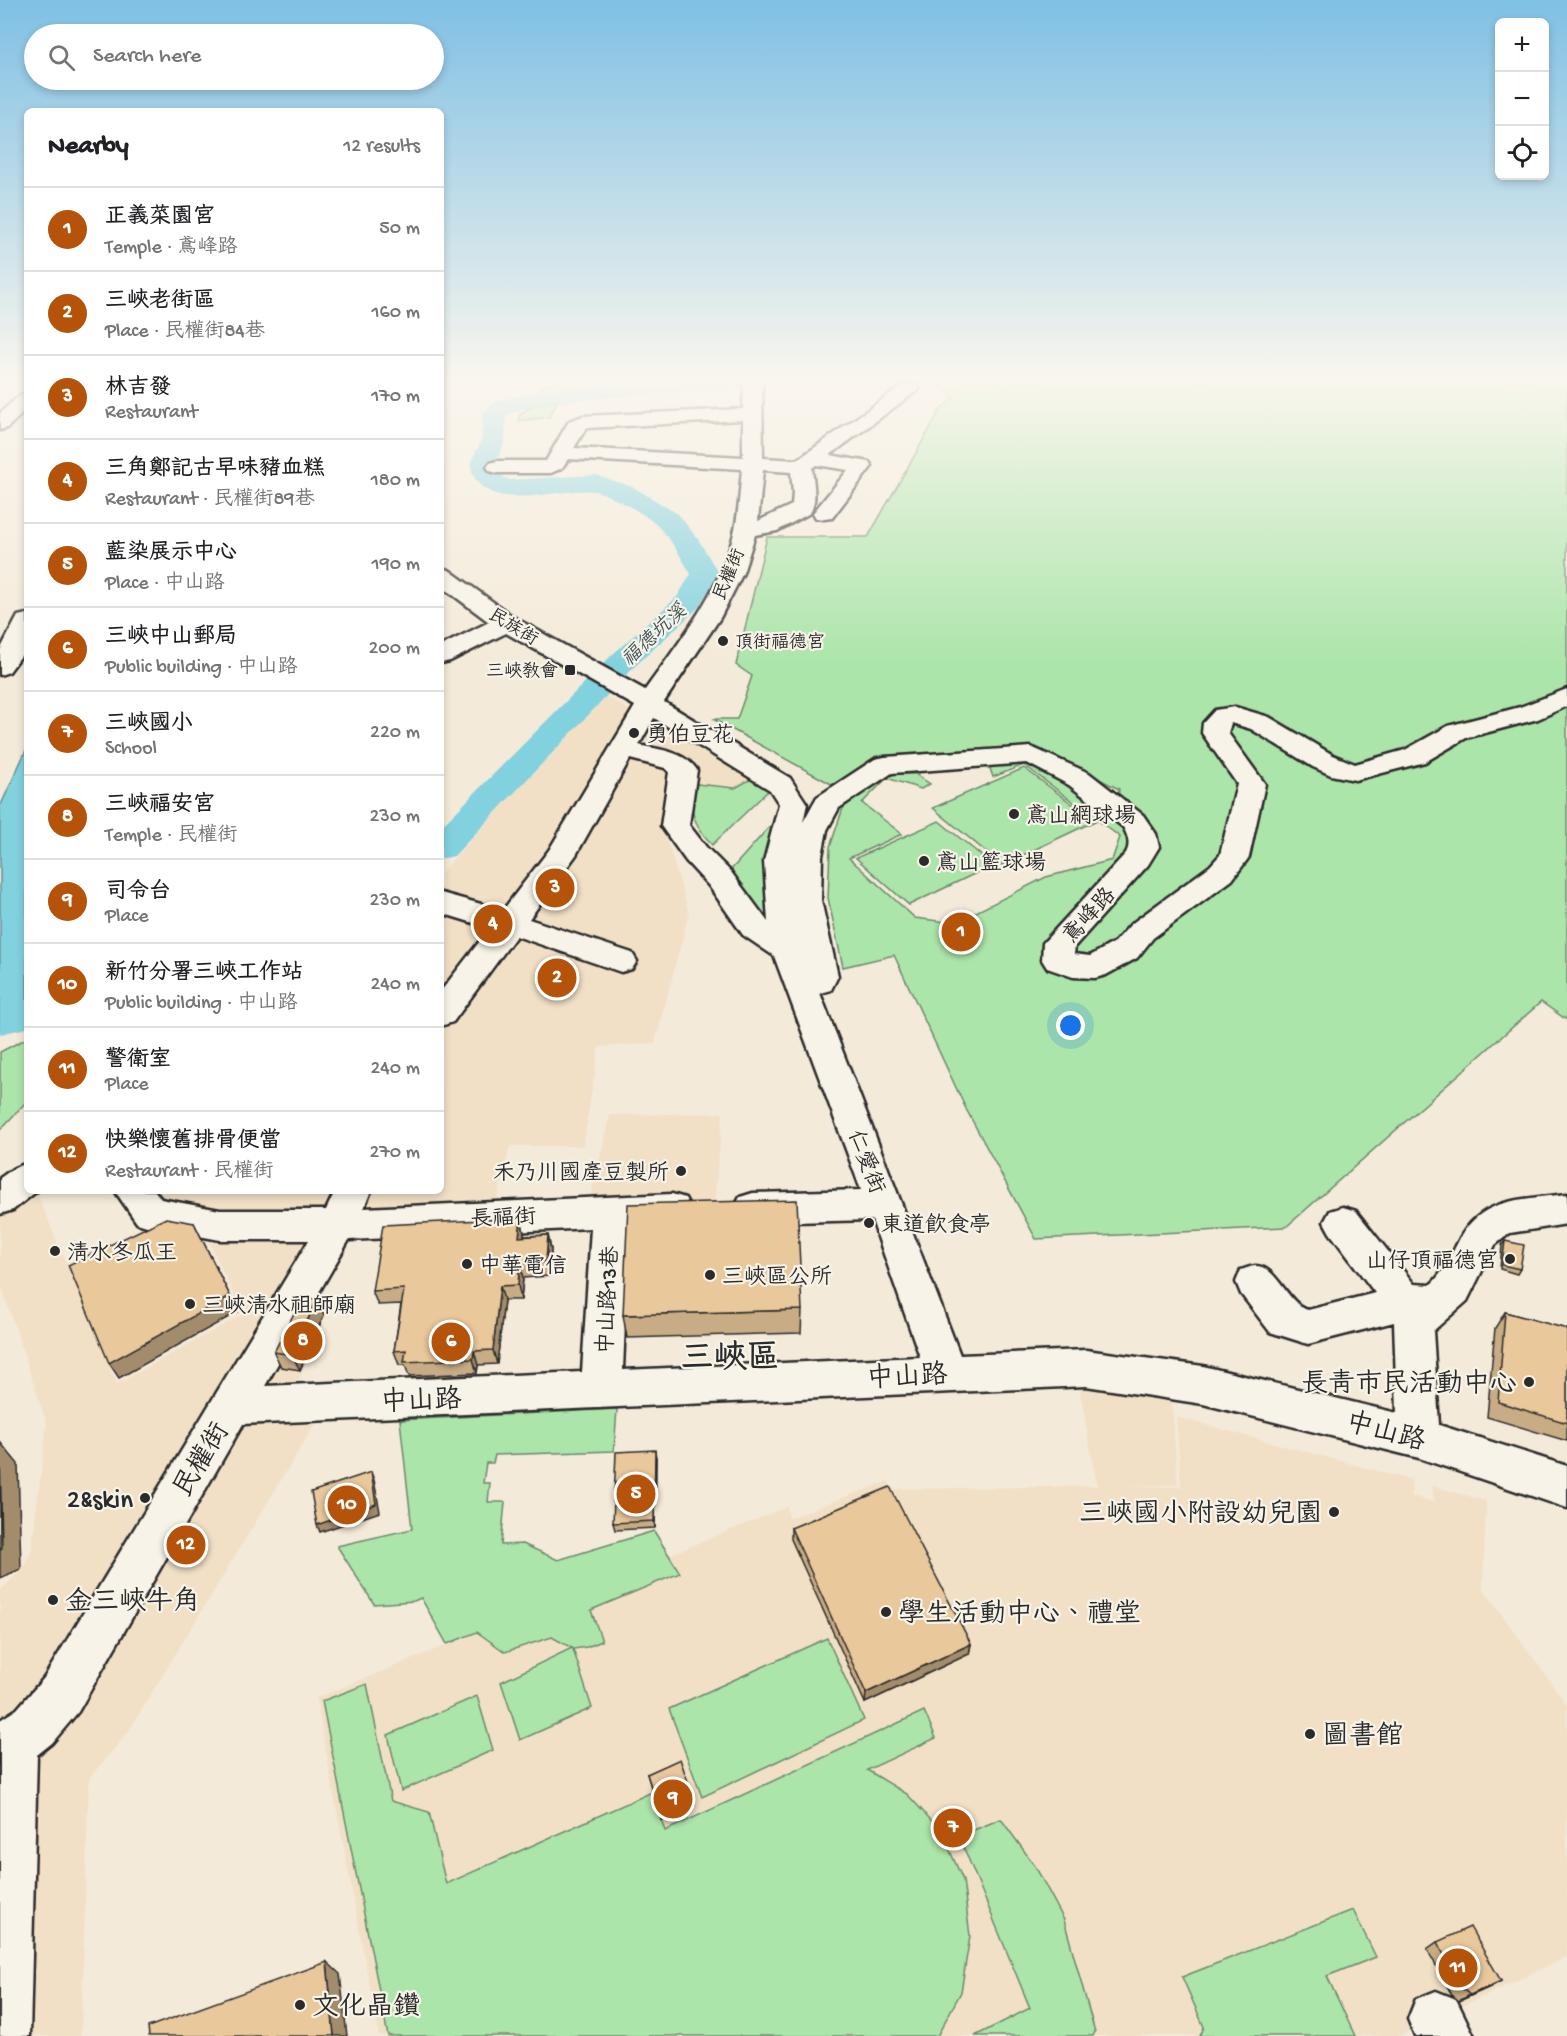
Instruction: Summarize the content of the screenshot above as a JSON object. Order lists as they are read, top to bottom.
{
  "streets": {
    "street": [
      "民權街",
      "民族街",
      "鳶峰路",
      "仁愛街",
      "長福街",
      "中山路13巷",
      "中山路"
    ]
  },
  "crossings": [
    ["民權街", "民族街"],
    ["民權街", "仁愛街"],
    ["民權街", "長福街"],
    ["民權街", "中山路"],
    ["民族街", "仁愛街"],
    ["鳶峰路", "仁愛街"],
    ["仁愛街", "長福街"],
    ["仁愛街", "中山路"],
    ["長福街", "中山路13巷"],
    ["中山路13巷", "中山路"]
  ],
  "districts": ["三峽區"],
  "water": ["福德坑溪"],
  "places": {
    "other": [
      "頂街福德宮",
      "勇伯豆花",
      "鳶山網球場",
      "鳶山籃球場",
      "禾乃川國產豆製所",
      "東道飲食亭",
      "清水冬瓜王",
      "山仔頂福德宮",
      "中華電信",
      "三峽區公所",
      "三峽清水祖師廟",
      "長青市民活動中心",
      "2&skin",
      "三峽國小附設幼兒園",
      "金三峽牛角",
      "學生活動中心、禮堂",
      "圖書館",
      "文化晶鑽"
    ],
    "transit": ["三峽教會"]
  },
  "page": {
    "map_buttons": ["+", "−"],
    "search": "Search here",
    "heading": ["Nearby", "12 results"],
    "list": [
      {
        "mark": "1",
        "name": "正義菜園宮",
        "note": "Temple · 鳶峰路",
        "value": "50 m"
      },
      {
        "mark": "2",
        "name": "三峽老街區",
        "note": "Place · 民權街84巷",
        "value": "160 m"
      },
      {
        "mark": "3",
        "name": "林吉發",
        "note": "Restaurant",
        "value": "170 m"
      },
      {
        "mark": "4",
        "name": "三角鄭記古早味豬血糕",
        "note": "Restaurant · 民權街89巷",
        "value": "180 m"
      },
      {
        "mark": "5",
        "name": "藍染展示中心",
        "note": "Place · 中山路",
        "value": "190 m"
      },
      {
        "mark": "6",
        "name": "三峽中山郵局",
        "note": "Public building · 中山路",
        "value": "200 m"
      },
      {
        "mark": "7",
        "name": "三峽國小",
        "note": "School",
        "value": "220 m"
      },
      {
        "mark": "8",
        "name": "三峽福安宮",
        "note": "Temple · 民權街",
        "value": "230 m"
      },
      {
        "mark": "9",
        "name": "司令台",
        "note": "Place",
        "value": "230 m"
      },
      {
        "mark": "10",
        "name": "新竹分署三峽工作站",
        "note": "Public building · 中山路",
        "value": "240 m"
      },
      {
        "mark": "11",
        "name": "警衛室",
        "note": "Place",
        "value": "240 m"
      },
      {
        "mark": "12",
        "name": "快樂懷舊排骨便當",
        "note": "Restaurant · 民權街",
        "value": "270 m"
      }
    ],
    "pins": [
      "3",
      "4",
      "1",
      "2",
      "8",
      "6",
      "5",
      "10",
      "12",
      "9",
      "7",
      "11"
    ]
  }
}
